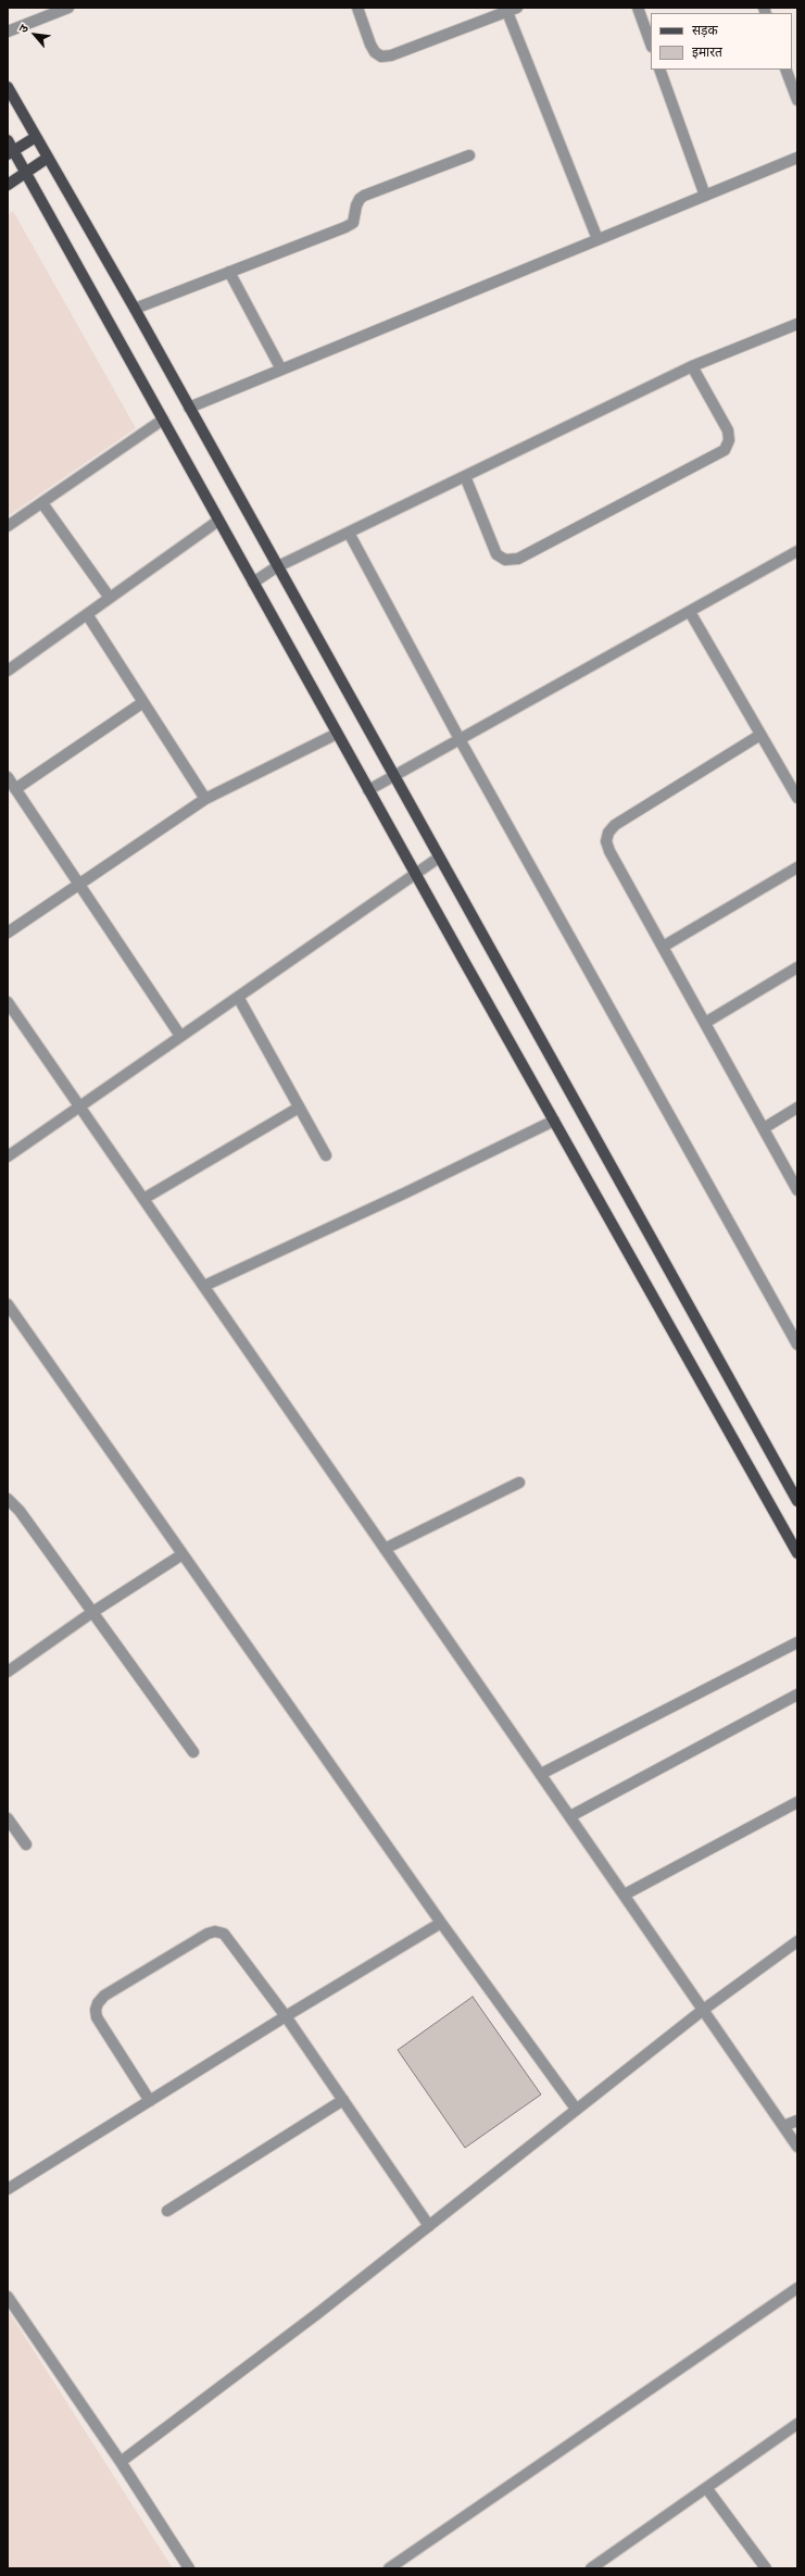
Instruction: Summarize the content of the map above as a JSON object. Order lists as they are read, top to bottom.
{
  "legend": ["सड़क", "इमारत"],
  "north": "top left"
}
